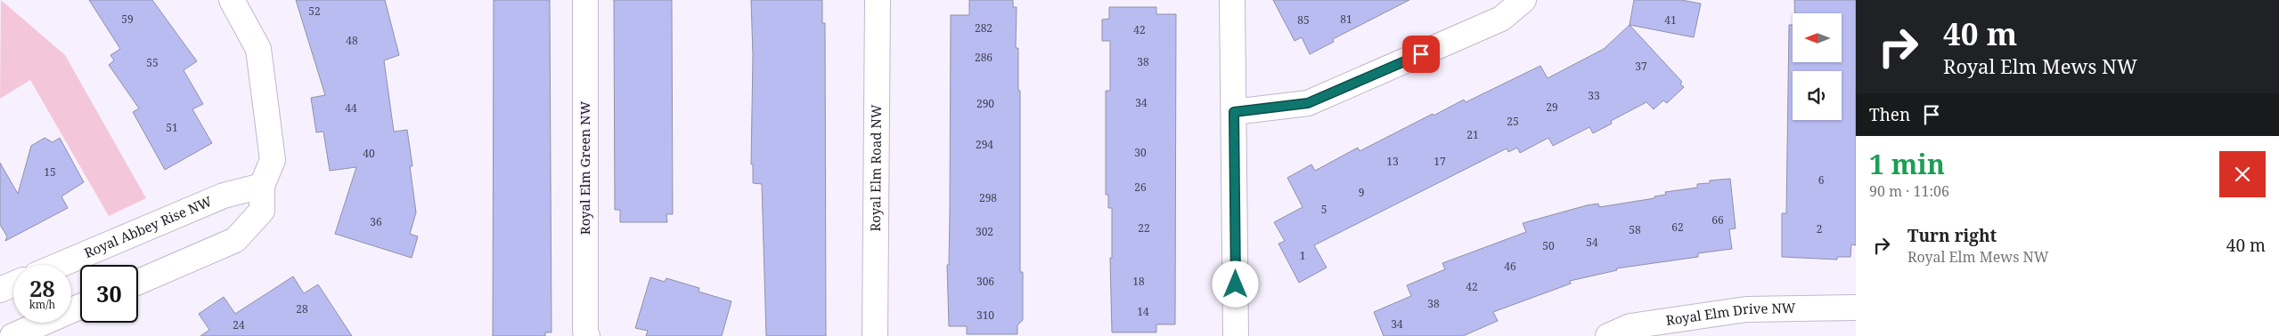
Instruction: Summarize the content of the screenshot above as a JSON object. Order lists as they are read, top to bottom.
{
  "streets": {
    "street": [
      "Royal Elm Green NW",
      "Royal Elm Road NW",
      "Royal Abbey Rise NW",
      "Royal Elm Drive NW"
    ]
  },
  "house_numbers": [
    "52",
    "59",
    "81",
    "85",
    "41",
    "282",
    "42",
    "48",
    "286",
    "38",
    "55",
    "37",
    "33",
    "34",
    "290",
    "29",
    "44",
    "25",
    "51",
    "21",
    "294",
    "30",
    "40",
    "13",
    "17",
    "15",
    "6",
    "26",
    "9",
    "298",
    "5",
    "66",
    "36",
    "62",
    "22",
    "2",
    "58",
    "302",
    "54",
    "50",
    "1",
    "46",
    "306",
    "18",
    "42",
    "38",
    "28",
    "14",
    "310",
    "34",
    "24"
  ],
  "north": "left",
  "page": {
    "turn": ["40 m", "Royal Elm Mews NW"],
    "then": "Then",
    "heading": ["1 min", "90 m · 11:06"],
    "list": [
      {
        "name": "Turn right",
        "note": "Royal Elm Mews NW",
        "value": "40 m"
      }
    ],
    "speed": "28 km/h",
    "limit": "30"
  }
}
